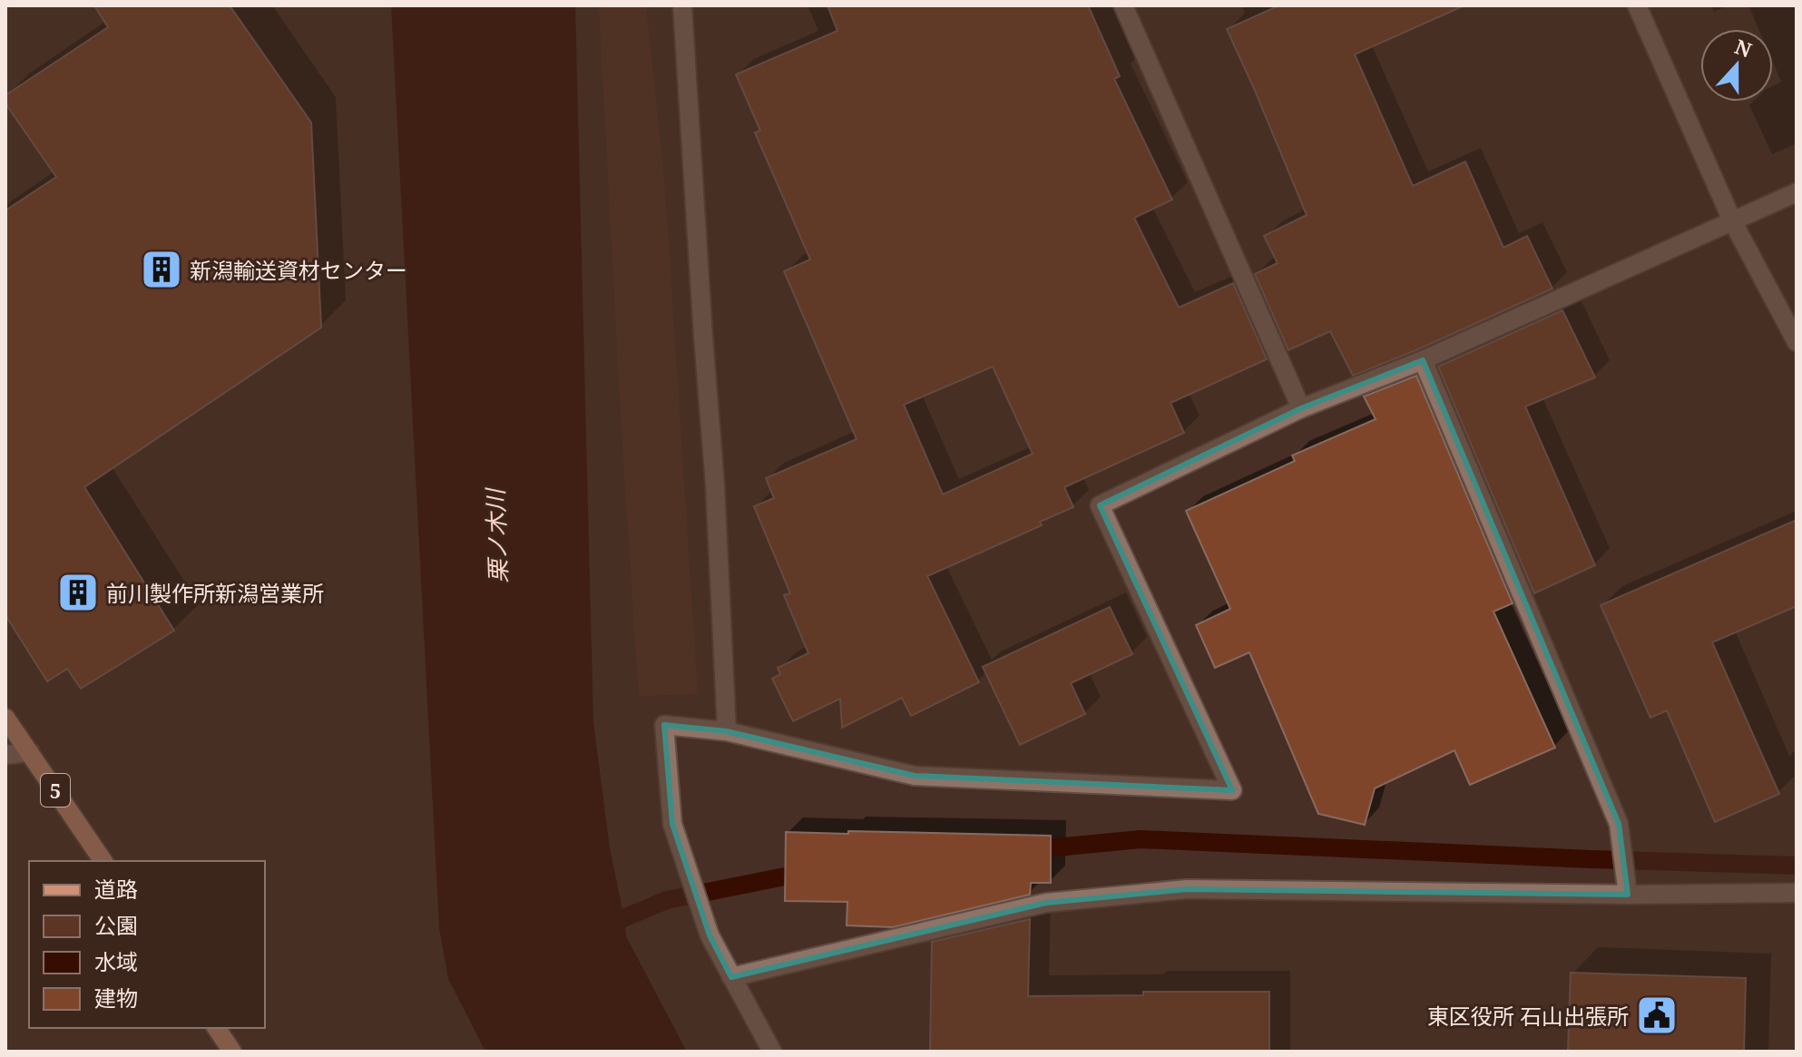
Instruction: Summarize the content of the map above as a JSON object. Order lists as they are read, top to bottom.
{
  "streets": {
    "main road": ["5"]
  },
  "water": ["栗ノ木川"],
  "places": {
    "building": ["新潟輸送資材センター", "前川製作所新潟営業所"],
    "public building": ["東区役所 石山出張所"]
  },
  "legend": [
    "道路",
    "公園",
    "水域",
    "建物"
  ],
  "north": "top"
}
